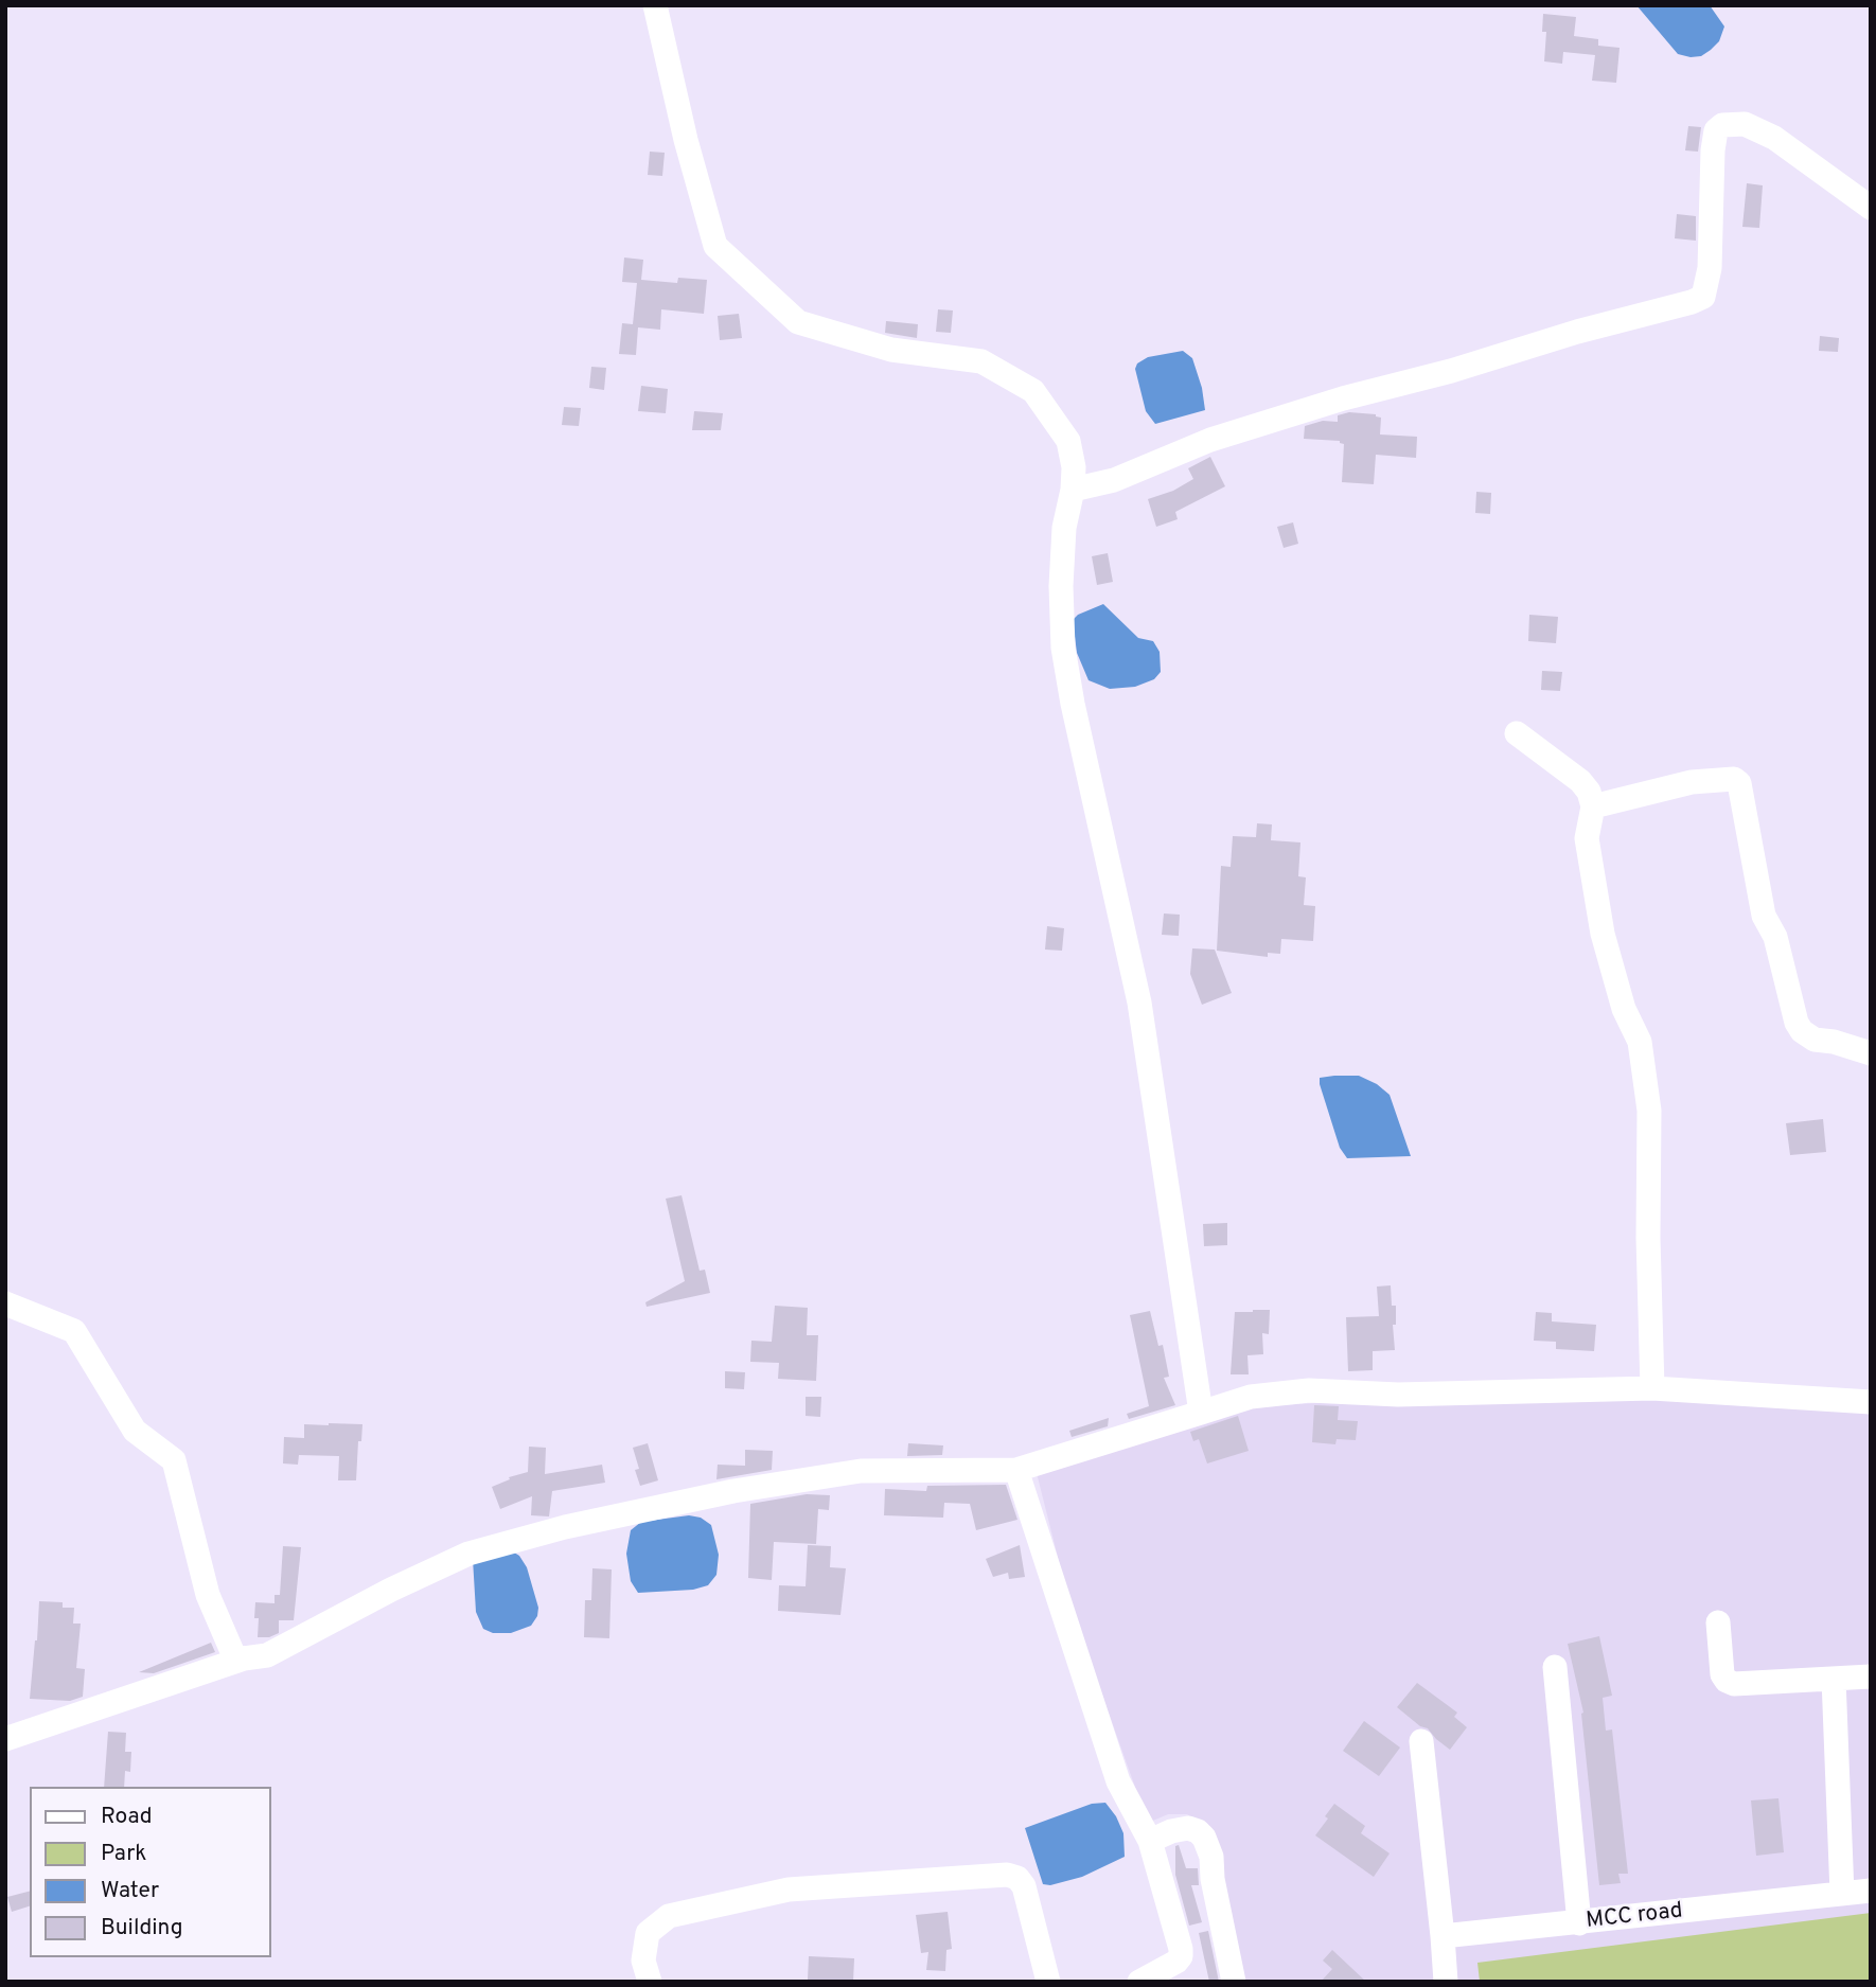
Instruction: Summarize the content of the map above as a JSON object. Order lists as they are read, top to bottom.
{
  "streets": {
    "street": ["MCC road"]
  },
  "legend": [
    "Road",
    "Park",
    "Water",
    "Building"
  ]
}
